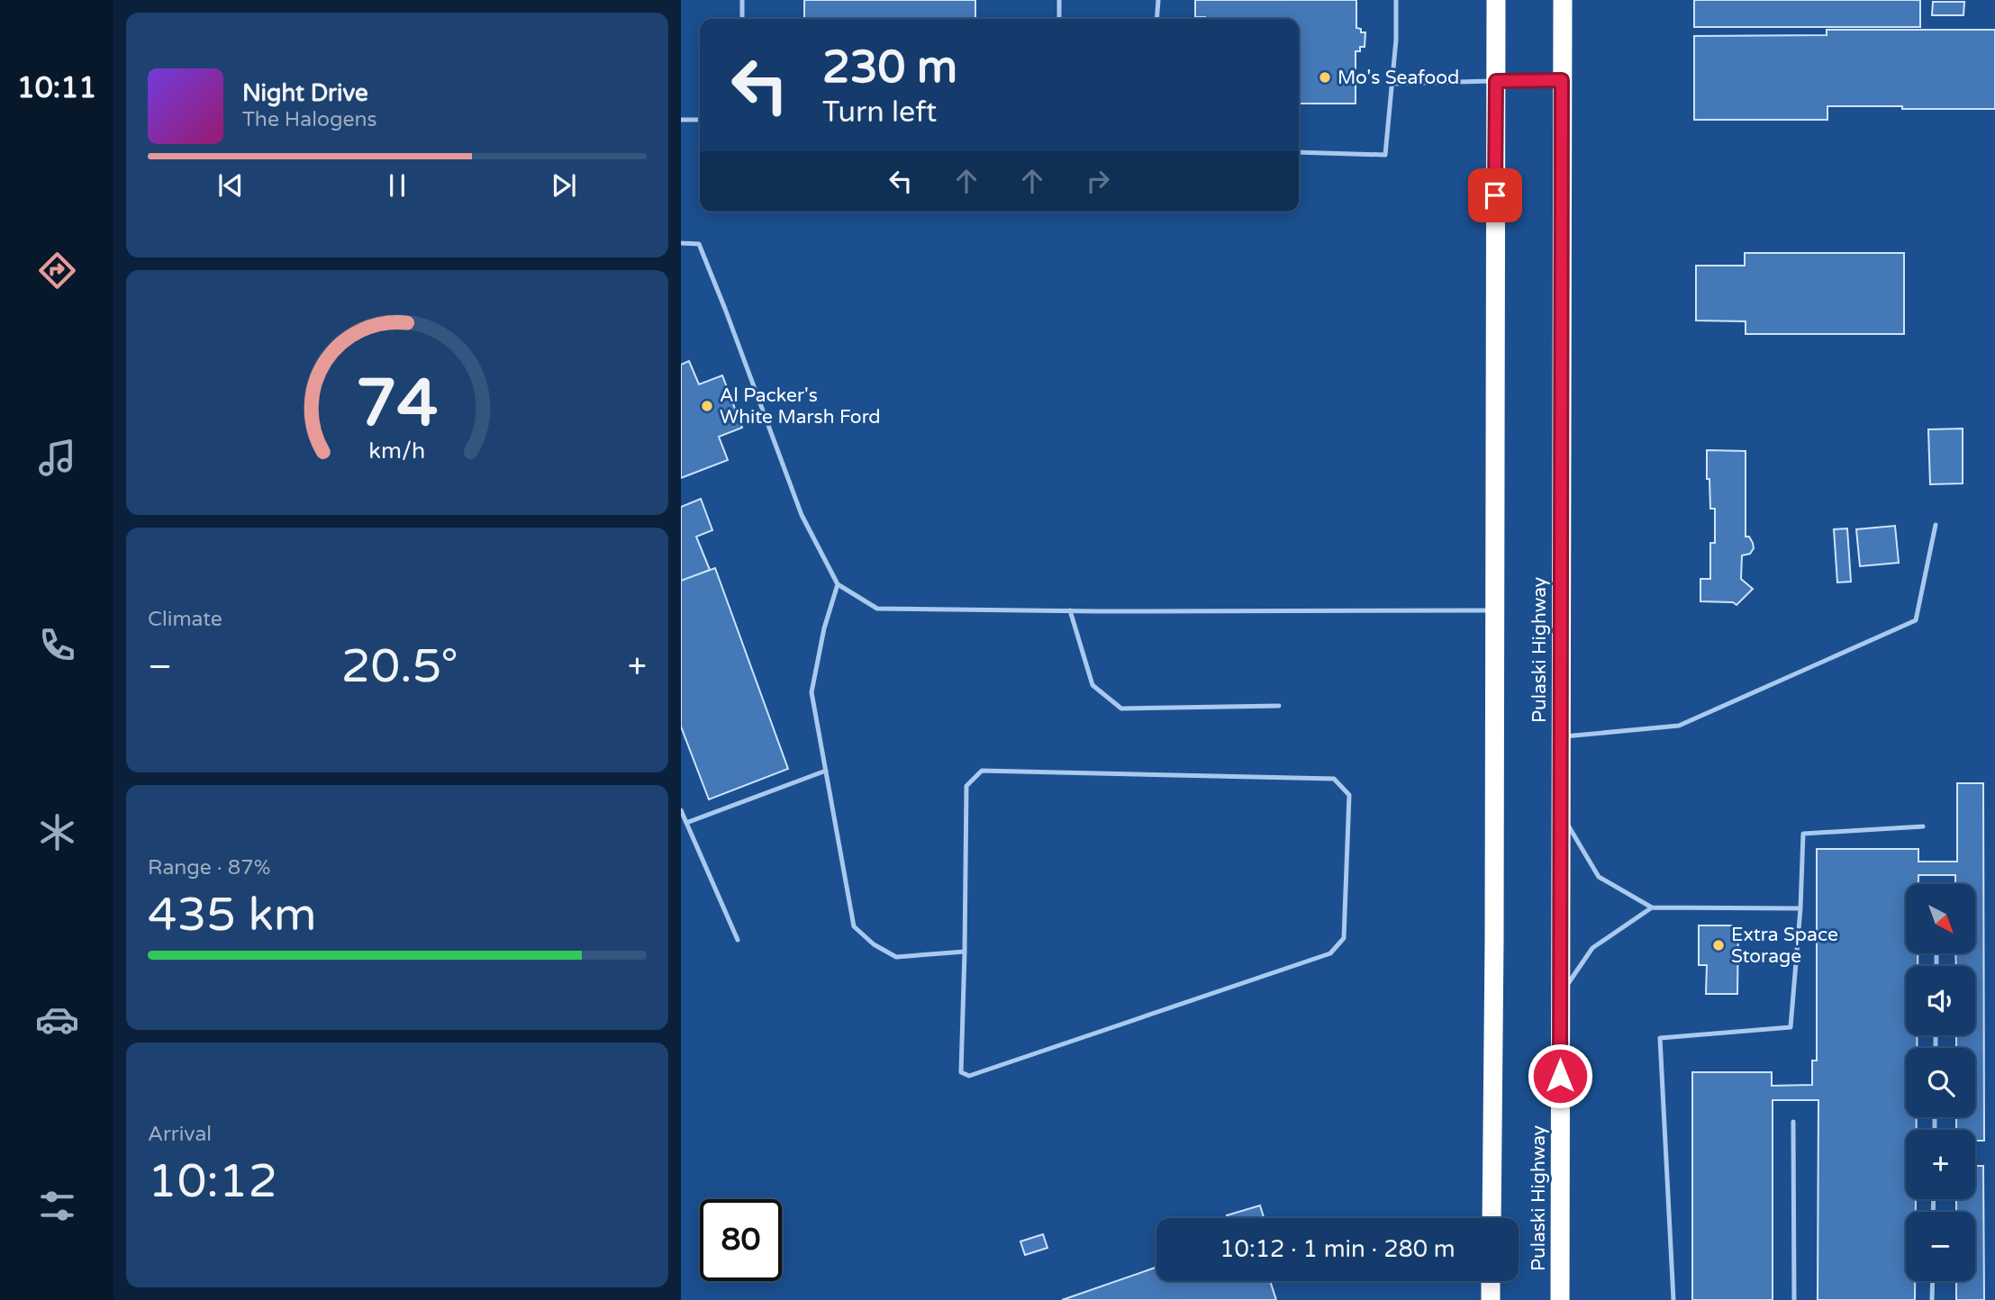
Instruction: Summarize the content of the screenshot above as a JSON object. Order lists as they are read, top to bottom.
{
  "streets": {
    "highway": ["Pulaski Highway"]
  },
  "places": ["Mo's Seafood", "Al Packer's White Marsh Ford", "Extra Space Storage"],
  "north": "bottom right",
  "page": {
    "tabs": "10:11",
    "turn": ["230 m", "Turn left"],
    "song": ["Night Drive", "The Halogens"],
    "tile": [
      "Climate",
      ["Range · 87%", "435 km"],
      ["Arrival", "10:12"]
    ],
    "heat": ["−", "20.5°", "+"],
    "map_buttons": ["+", "−"],
    "limit": "80",
    "trip": "10:12 · 1 min · 280 m",
    "gauge": ["74", "km/h"]
  }
}
